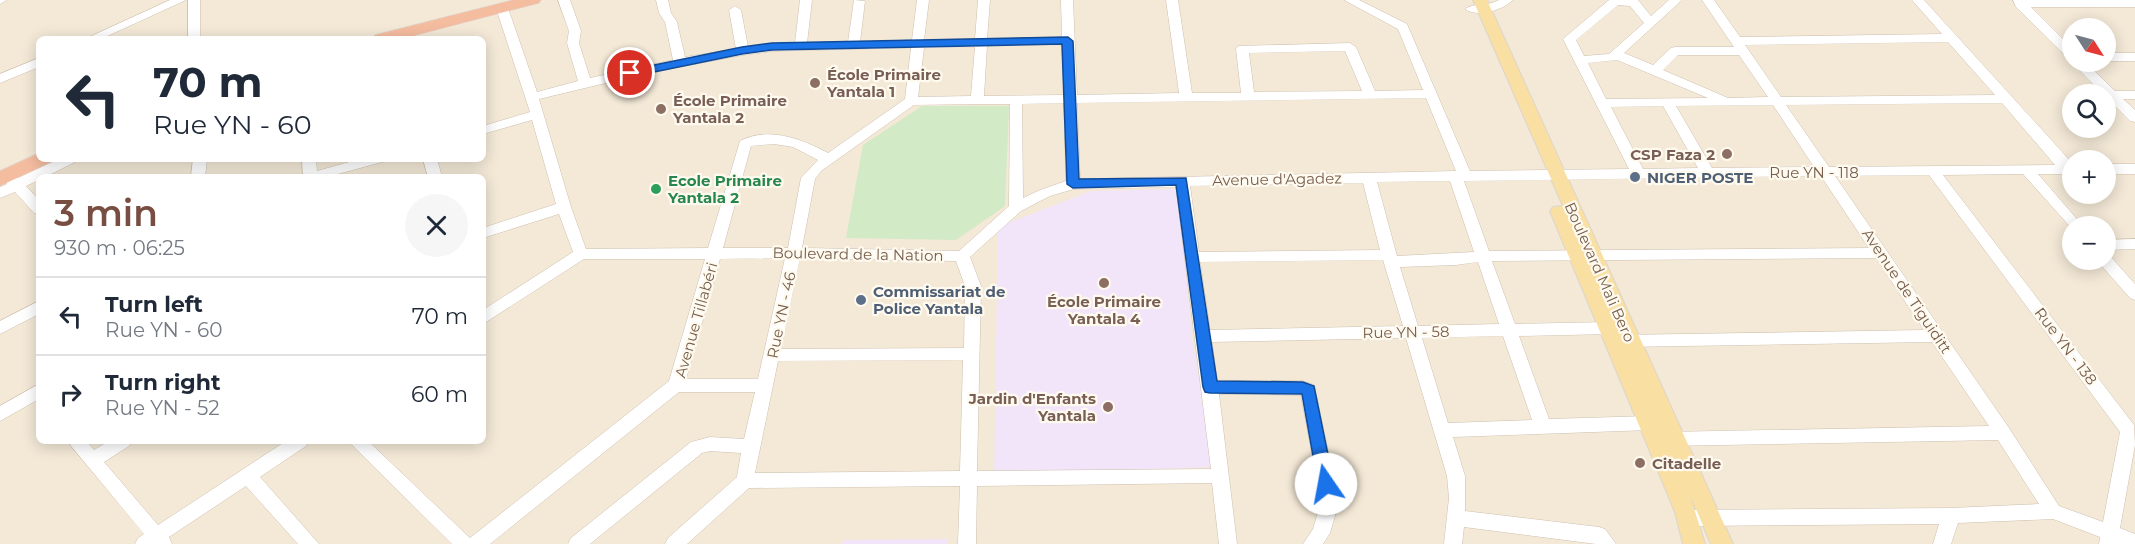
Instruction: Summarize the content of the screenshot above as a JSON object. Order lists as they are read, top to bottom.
{
  "streets": {
    "main road": ["Boulevard Mali Bero"],
    "street": [
      "Rue YN - 118",
      "Avenue d'Agadez",
      "Boulevard de la Nation",
      "Avenue de Tiguiditt",
      "Rue YN - 46",
      "Avenue Tillabéri",
      "Rue YN - 58",
      "Rue YN - 138"
    ]
  },
  "crossings": [
    ["Rue YN - 118", "Avenue d'Agadez"],
    ["Rue YN - 118", "Boulevard Mali Bero"],
    ["Rue YN - 118", "Avenue de Tiguiditt"],
    ["Rue YN - 118", "Rue YN - 138"],
    ["Avenue d'Agadez", "Boulevard de la Nation"],
    ["Avenue d'Agadez", "Boulevard Mali Bero"],
    ["Boulevard de la Nation", "Rue YN - 46"],
    ["Boulevard de la Nation", "Avenue Tillabéri"],
    ["Boulevard Mali Bero", "Rue YN - 58"],
    ["Avenue de Tiguiditt", "Rue YN - 58"],
    ["Rue YN - 46", "Avenue Tillabéri"]
  ],
  "places": [
    "École Primaire Yantala 1",
    "École Primaire Yantala 2",
    "CSP Faza 2",
    "NIGER POSTE",
    "Ecole Primaire Yantala 2",
    "École Primaire Yantala 4",
    "Commissariat de Police Yantala",
    "Jardin d'Enfants Yantala",
    "Citadelle"
  ],
  "north": "bottom right",
  "page": {
    "map_buttons": ["+", "−"],
    "turn": ["70 m", "Rue YN - 60"],
    "heading": ["3 min", "930 m · 06:25"],
    "list": [
      {
        "name": "Turn left",
        "note": "Rue YN - 60",
        "value": "70 m"
      },
      {
        "name": "Turn right",
        "note": "Rue YN - 52",
        "value": "60 m"
      }
    ]
  }
}
